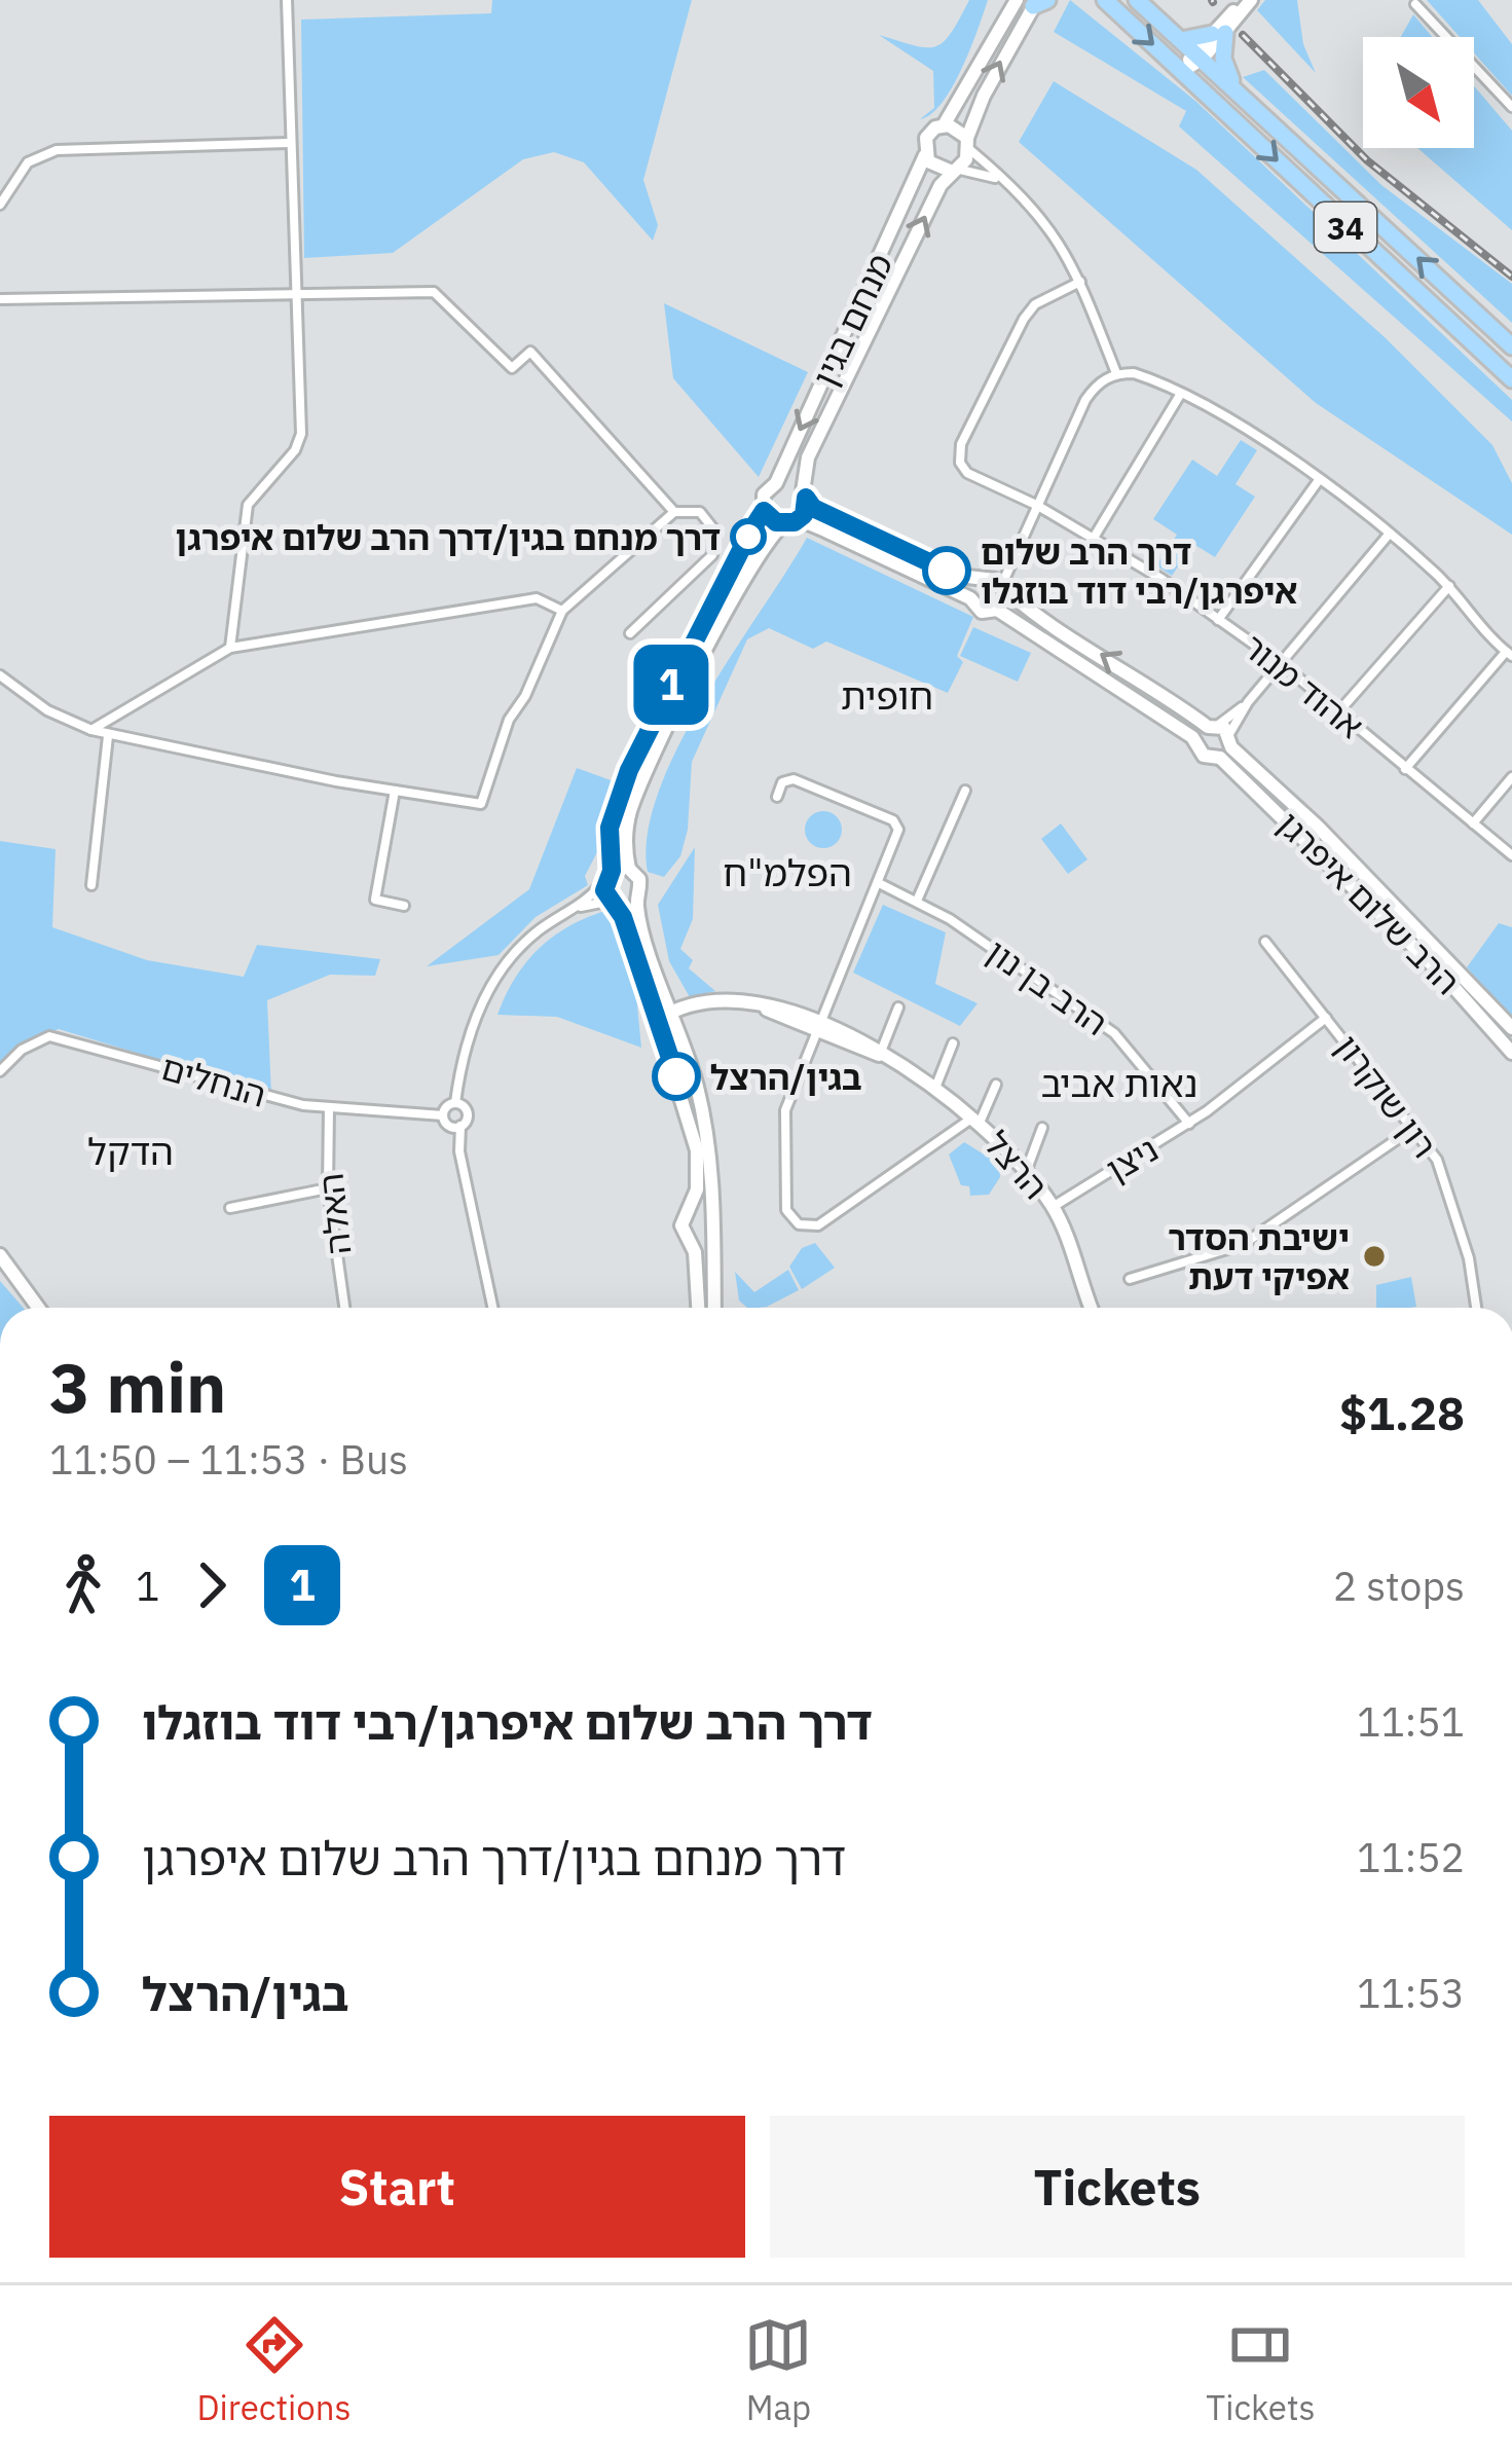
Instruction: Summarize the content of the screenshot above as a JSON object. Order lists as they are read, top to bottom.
{
  "streets": {
    "highway": ["34"],
    "main road": ["מנחם בגין", "הרב שלום איפרגן", "הרצל"],
    "street": [
      "אהוד מנור",
      "הרב בן נון",
      "הנחלים",
      "רון שוקרון",
      "ניצן",
      "האלה"
    ]
  },
  "crossings": [
    ["הרב בן נון", "ניצן"],
    ["הנחלים", "האלה"],
    ["רון שוקרון", "ניצן"],
    ["ניצן", "הרצל"]
  ],
  "districts": [
    "חופית",
    "הפלמ\"ח",
    "נאות אביב",
    "הדקל"
  ],
  "places": [
    "דרך מנחם בגין/דרך הרב שלום איפרגן",
    "דרך הרב שלום איפרגן/רבי דוד בוזגלו",
    "בגין/הרצל",
    "ישיבת הסדר אפיקי דעת"
  ],
  "lines": ["bus line 1"],
  "north": "bottom right",
  "page": {
    "on_map": "1",
    "heading": ["3 min", "11:50 – 11:53 · Bus", "$1.28"],
    "legs": ["1", "1", "2 stops"],
    "list": [
      {
        "name": "דרך הרב שלום איפרגן/רבי דוד בוזגלו",
        "value": "11:51"
      },
      {
        "name": "דרך מנחם בגין/דרך הרב שלום איפרגן",
        "value": "11:52"
      },
      {
        "name": "בגין/הרצל",
        "value": "11:53"
      }
    ],
    "buttons": ["Start", "Tickets"],
    "tabs": ["Directions", "Map", "Tickets"]
  }
}
